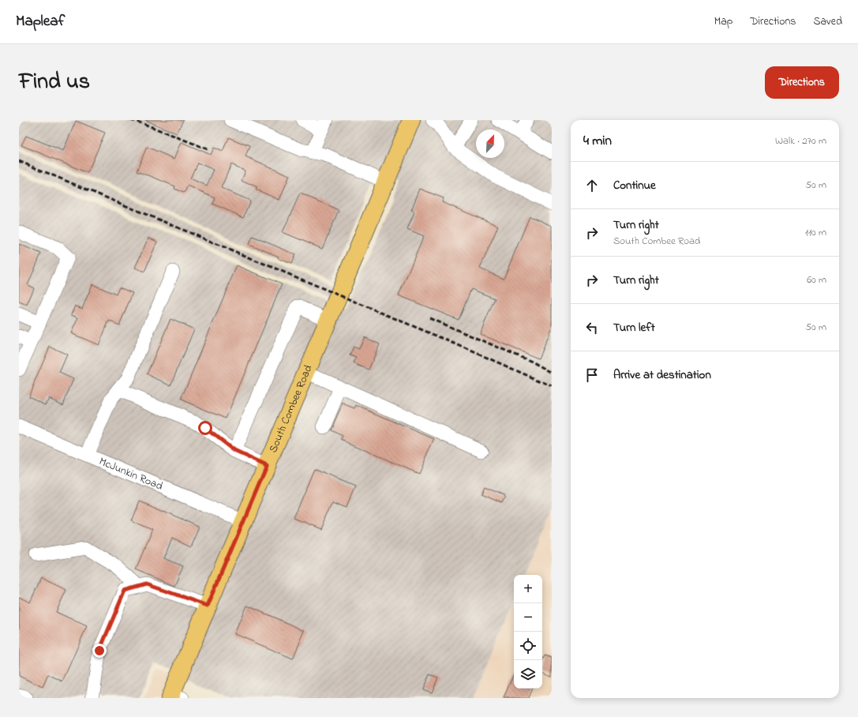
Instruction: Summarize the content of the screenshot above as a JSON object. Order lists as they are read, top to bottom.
{
  "streets": {
    "main road": ["South Combee Road"],
    "street": ["McJunkin Road"]
  },
  "crossings": [
    ["South Combee Road", "McJunkin Road"]
  ],
  "north": "top right",
  "page": {
    "header": "Mapleaf",
    "nav": ["Map", "Directions", "Saved"],
    "title": "Find us",
    "buttons": "Directions",
    "heading": ["4 min", "Walk · 270 m"],
    "list": [
      ["Continue", "50 m"],
      ["Turn right", "South Combee Road", "110 m"],
      ["Turn right", "60 m"],
      ["Turn left", "50 m"],
      "Arrive at destination"
    ],
    "map_buttons": ["+", "−"]
  }
}
